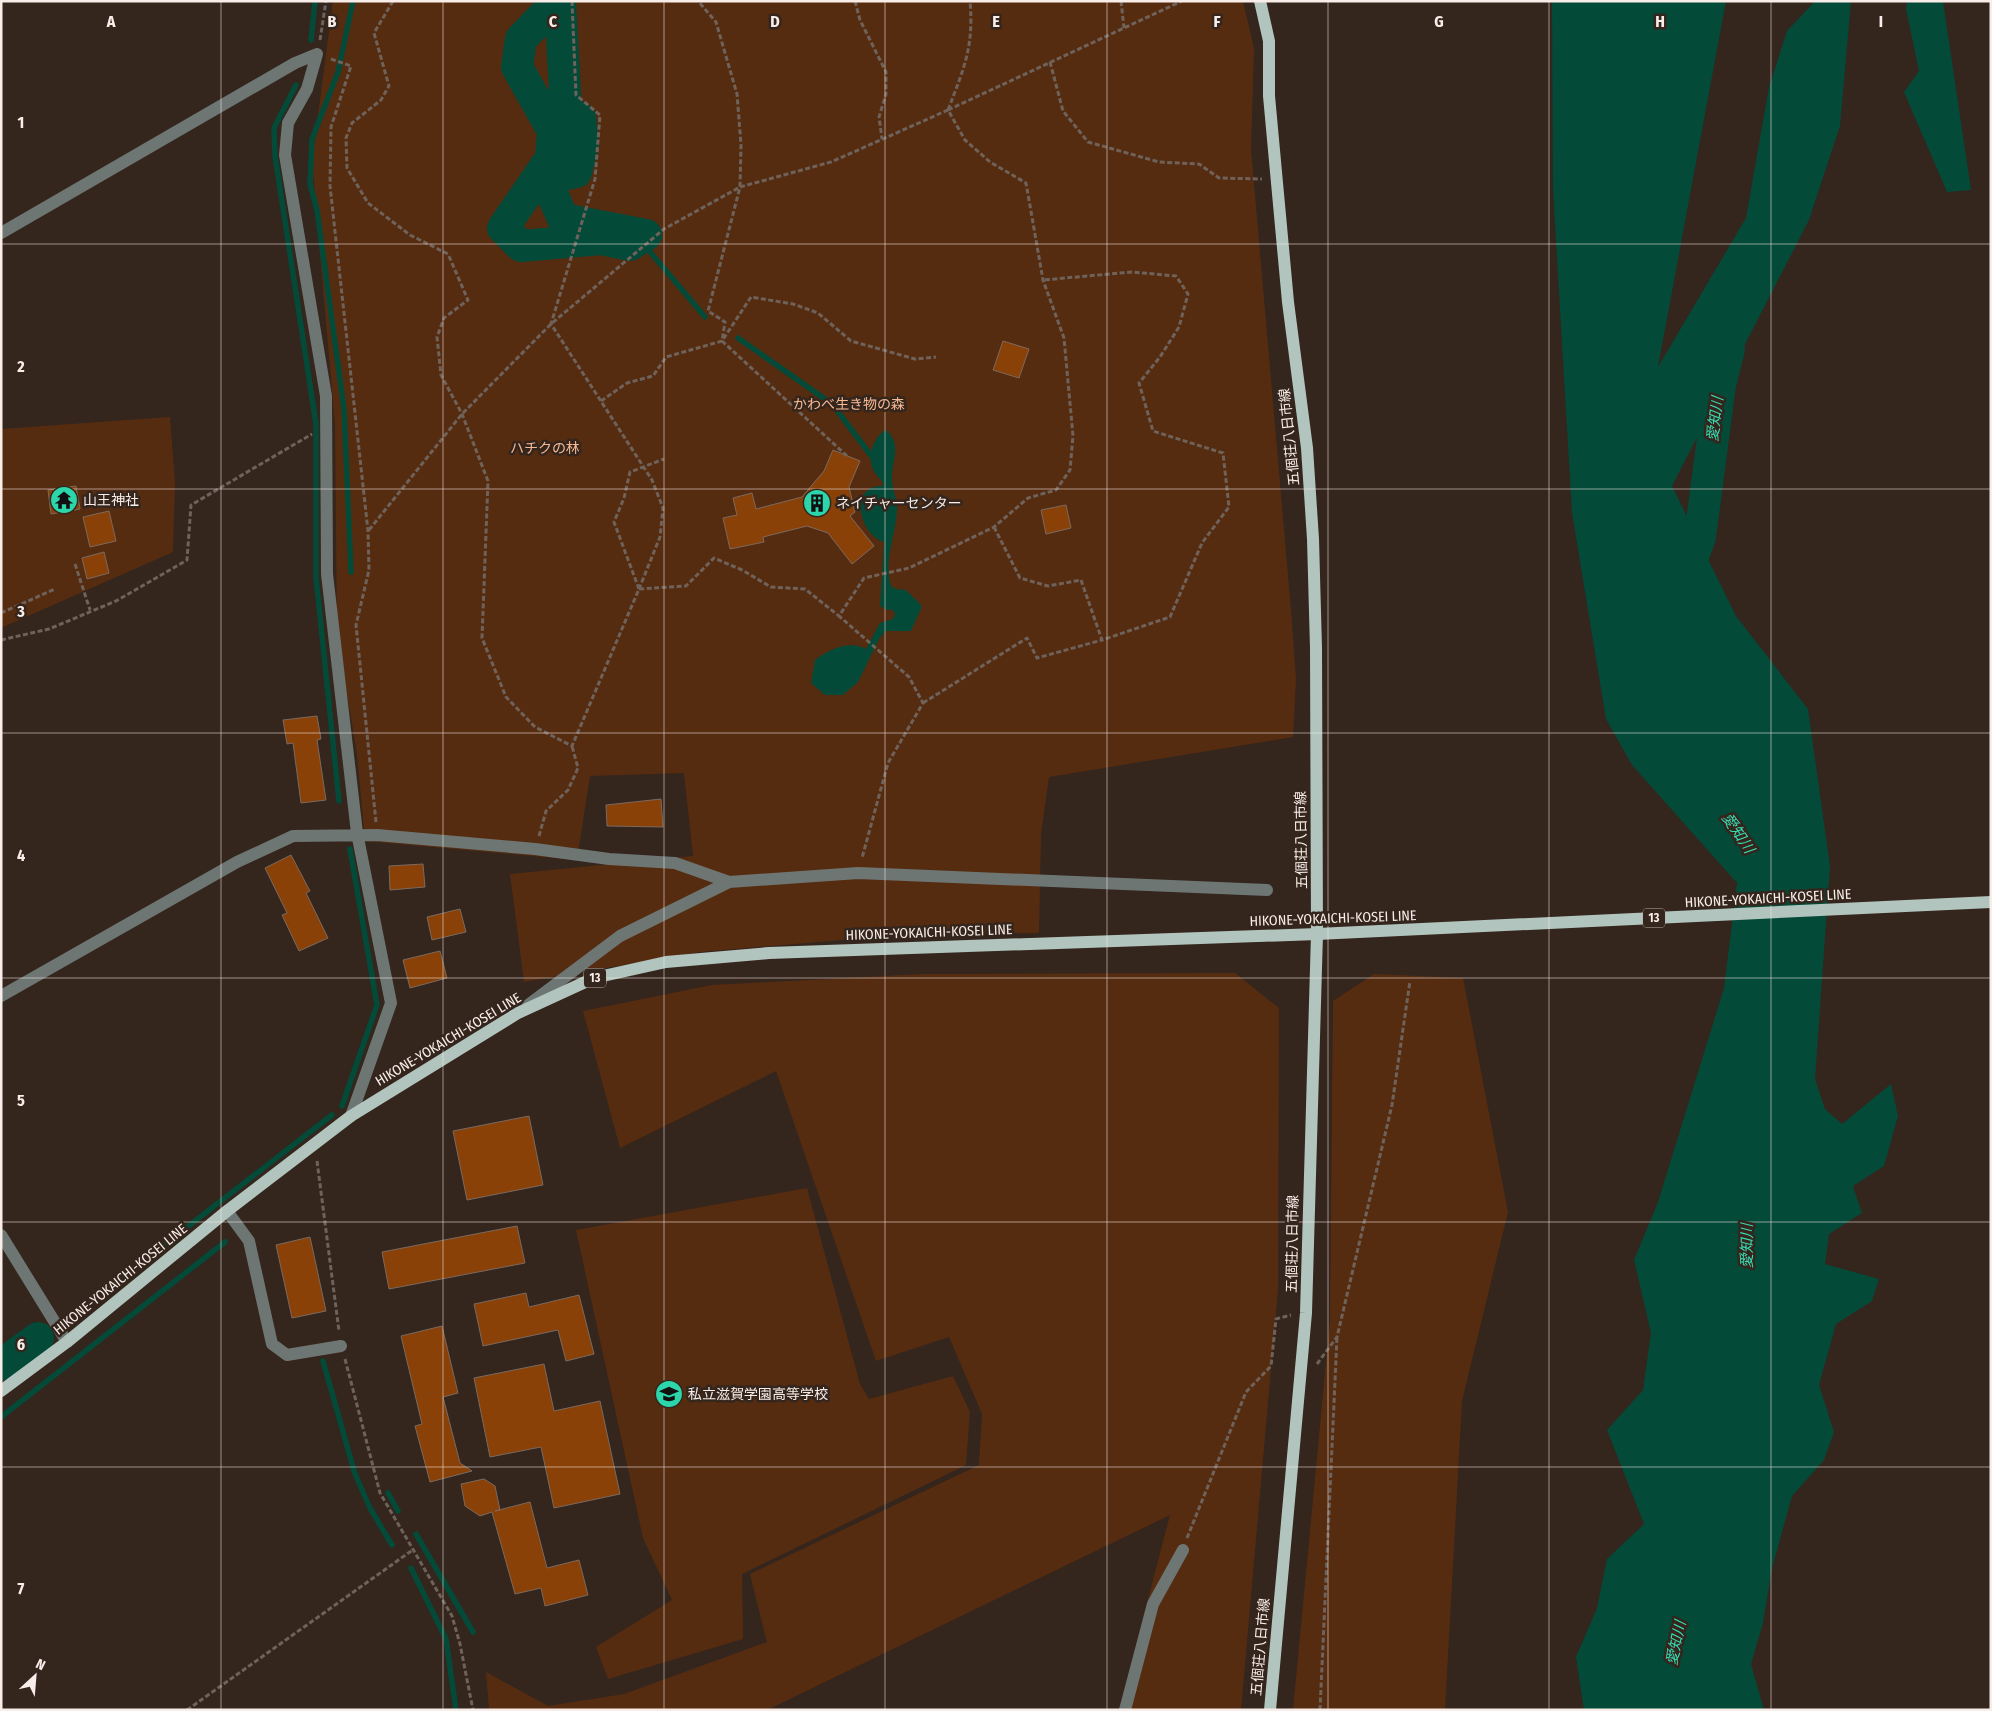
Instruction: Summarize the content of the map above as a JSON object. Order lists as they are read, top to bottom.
{
  "streets": {
    "main road": ["五個荘八日市線", "HIKONE-YOKAICHI-KOSEI LINE", "13"]
  },
  "crossings": [
    ["五個荘八日市線", "HIKONE-YOKAICHI-KOSEI LINE"]
  ],
  "water": ["愛知川"],
  "parks": ["かわべ生き物の森", "ハチクの林"],
  "places": {
    "temple": ["山王神社"],
    "building": ["ネイチャーセンター"],
    "school or university": ["私立滋賀学園高等学校"]
  },
  "north": "top right",
  "grid": {
    "columns": [
      "A",
      "B",
      "C",
      "D",
      "E",
      "F",
      "G",
      "H",
      "I"
    ],
    "rows": [
      "1",
      "2",
      "3",
      "4",
      "5",
      "6",
      "7"
    ]
  }
}
